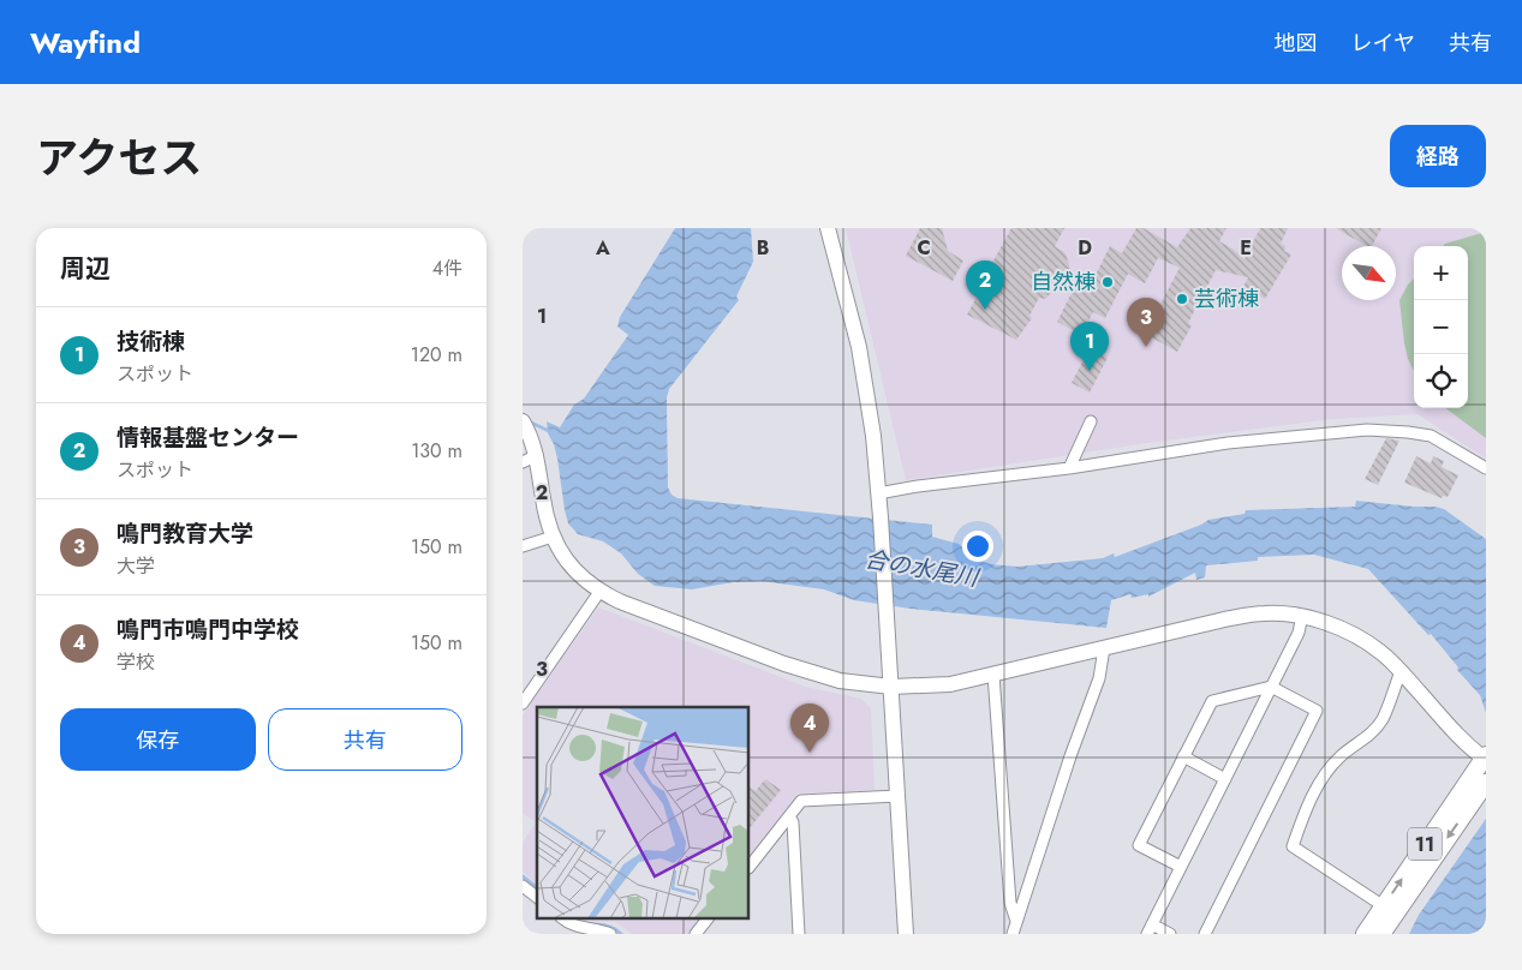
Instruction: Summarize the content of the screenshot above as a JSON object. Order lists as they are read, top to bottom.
{
  "streets": {
    "main road": ["11"]
  },
  "water": ["合の水尾川"],
  "places": ["自然棟", "芸術棟"],
  "north": "bottom right",
  "page": {
    "header": "Wayfind",
    "nav": ["地図", "レイヤ", "共有"],
    "title": "アクセス",
    "buttons": [
      "経路",
      ["保存", "共有"]
    ],
    "heading": ["周辺", "4件"],
    "map_buttons": ["+", "−"],
    "pins": [
      "2",
      "3",
      "1",
      "4"
    ],
    "list": [
      {
        "mark": "1",
        "name": "技術棟",
        "note": "スポット",
        "value": "120 m"
      },
      {
        "mark": "2",
        "name": "情報基盤センター",
        "note": "スポット",
        "value": "130 m"
      },
      {
        "mark": "3",
        "name": "鳴門教育大学",
        "note": "大学",
        "value": "150 m"
      },
      {
        "mark": "4",
        "name": "鳴門市鳴門中学校",
        "note": "学校",
        "value": "150 m"
      }
    ]
  },
  "grid": {
    "columns": [
      "A",
      "B",
      "C",
      "D",
      "E"
    ],
    "rows": ["1", "2", "3"]
  }
}
